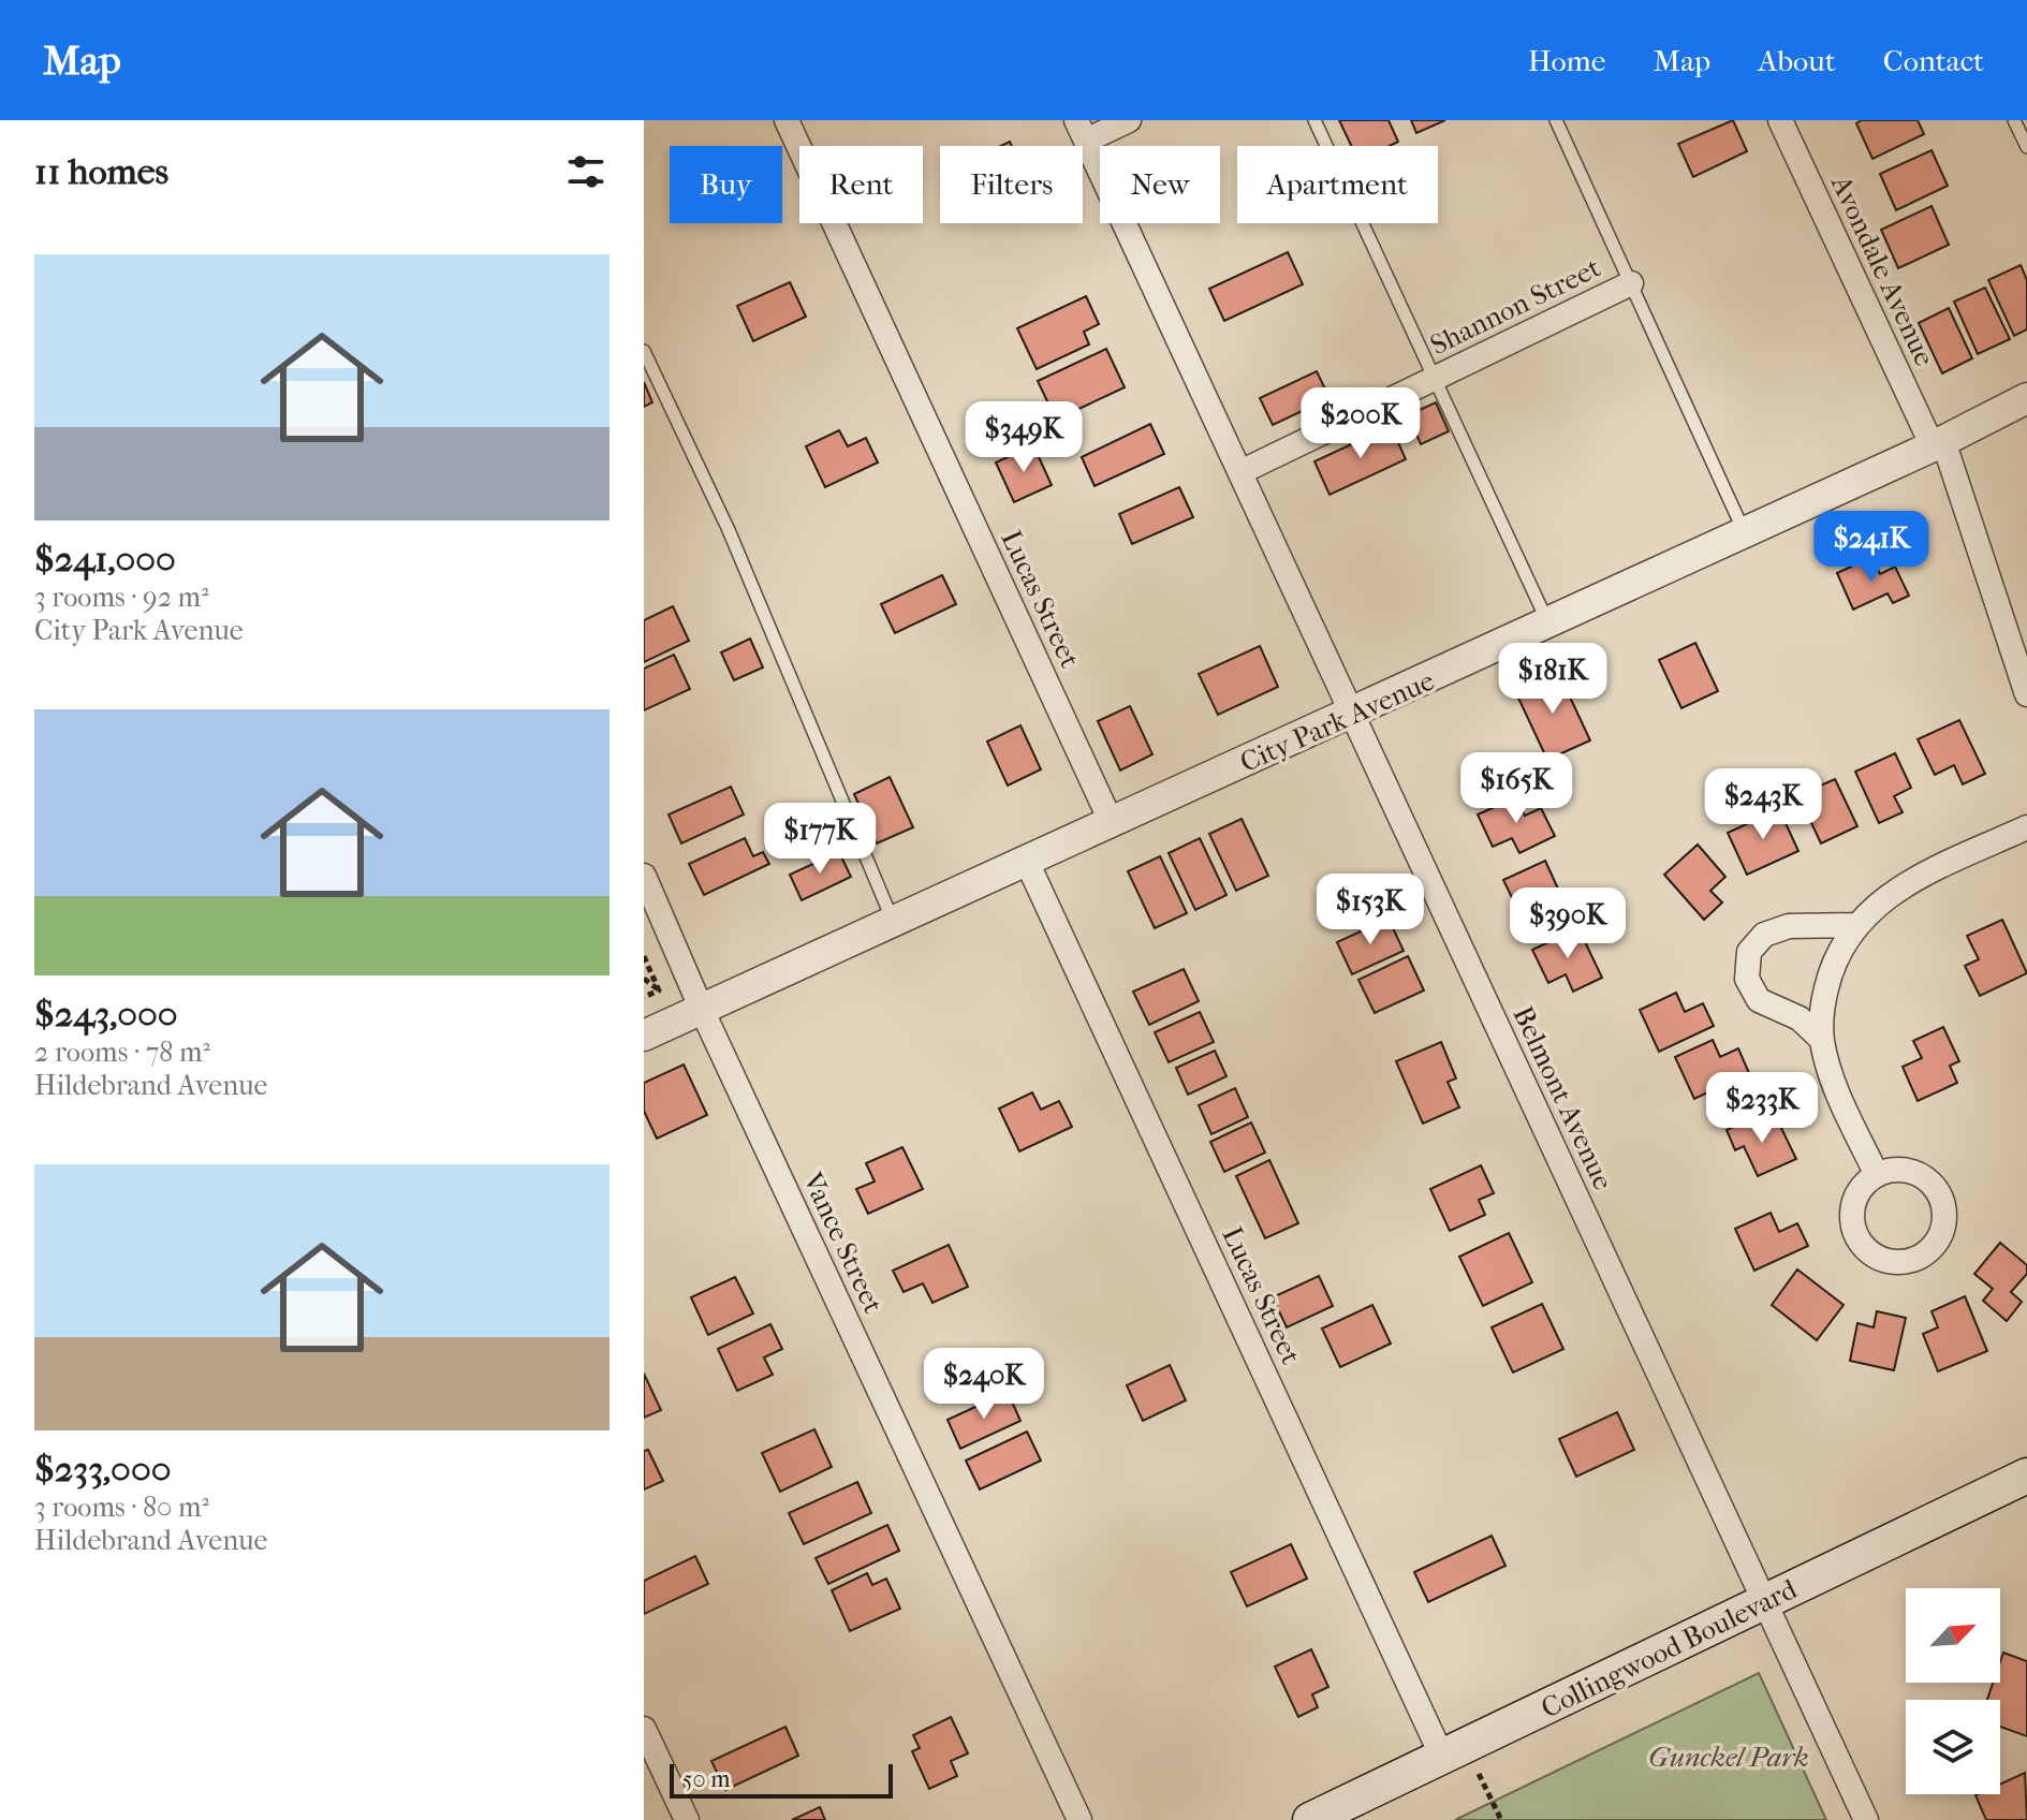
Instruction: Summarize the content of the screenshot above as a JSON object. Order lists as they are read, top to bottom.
{
  "streets": {
    "main road": ["Collingwood Boulevard"],
    "street": [
      "Avondale Avenue",
      "Shannon Street",
      "Lucas Street",
      "City Park Avenue",
      "Belmont Avenue",
      "Vance Street"
    ]
  },
  "crossings": [
    ["Avondale Avenue", "City Park Avenue"],
    ["Shannon Street", "Belmont Avenue"],
    ["Lucas Street", "City Park Avenue"],
    ["Lucas Street", "Collingwood Boulevard"],
    ["City Park Avenue", "Belmont Avenue"],
    ["City Park Avenue", "Vance Street"],
    ["Belmont Avenue", "Collingwood Boulevard"]
  ],
  "parks": ["Gunckel Park"],
  "scale_bar": "50 m",
  "north": "top right",
  "page": {
    "header": "Map",
    "nav": [
      "Home",
      "Map",
      "About",
      "Contact"
    ],
    "heading": "11 homes",
    "chip": [
      "Buy",
      "Rent",
      "Filters",
      "New",
      "Apartment"
    ],
    "list": [
      {
        "name": "$241,000",
        "note": "3 rooms · 92 m² · City Park Avenue"
      },
      {
        "name": "$243,000",
        "note": "2 rooms · 78 m² · Hildebrand Avenue"
      },
      {
        "name": "$233,000",
        "note": "3 rooms · 80 m² · Hildebrand Avenue"
      }
    ],
    "price": [
      "$200K",
      "$349K",
      "$241K",
      "$181K",
      "$165K",
      "$243K",
      "$177K",
      "$153K",
      "$390K",
      "$233K",
      "$240K"
    ],
    "scale": "50 m"
  }
}
